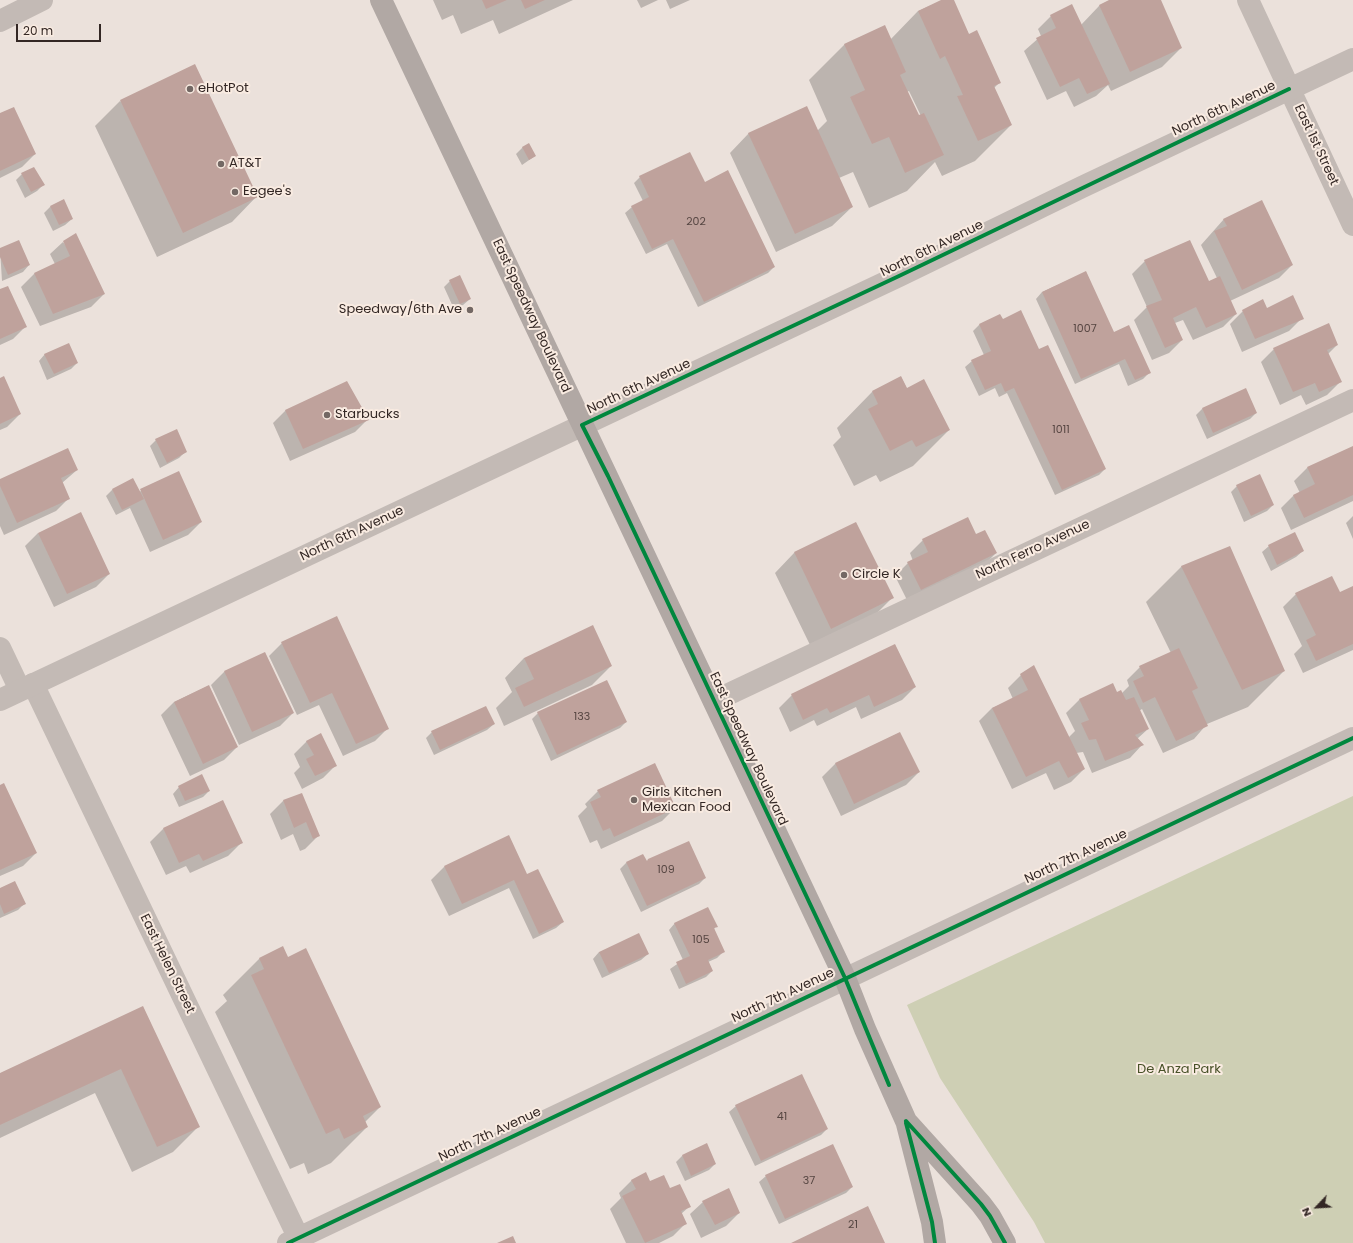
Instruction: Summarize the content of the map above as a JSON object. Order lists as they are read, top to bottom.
{
  "streets": {
    "main road": ["East Speedway Boulevard"],
    "street": [
      "North 6th Avenue",
      "East 1st Street",
      "North Ferro Avenue",
      "North 7th Avenue",
      "East Helen Street"
    ]
  },
  "crossings": [
    ["North 6th Avenue", "East 1st Street"],
    ["North 6th Avenue", "East Speedway Boulevard"],
    ["North 6th Avenue", "East Helen Street"],
    ["East Speedway Boulevard", "North Ferro Avenue"],
    ["East Speedway Boulevard", "North 7th Avenue"],
    ["North 7th Avenue", "East Helen Street"]
  ],
  "parks": ["De Anza Park"],
  "places": [
    "eHotPot",
    "AT&T",
    "Eegee's",
    "Speedway/6th Ave",
    "Starbucks",
    "Circle K",
    "Girls Kitchen Mexican Food"
  ],
  "house_numbers": [
    "202",
    "1007",
    "1011",
    "133",
    "109",
    "105",
    "41",
    "37",
    "21"
  ],
  "scale_bar": "20 m",
  "north": "bottom left"
}
